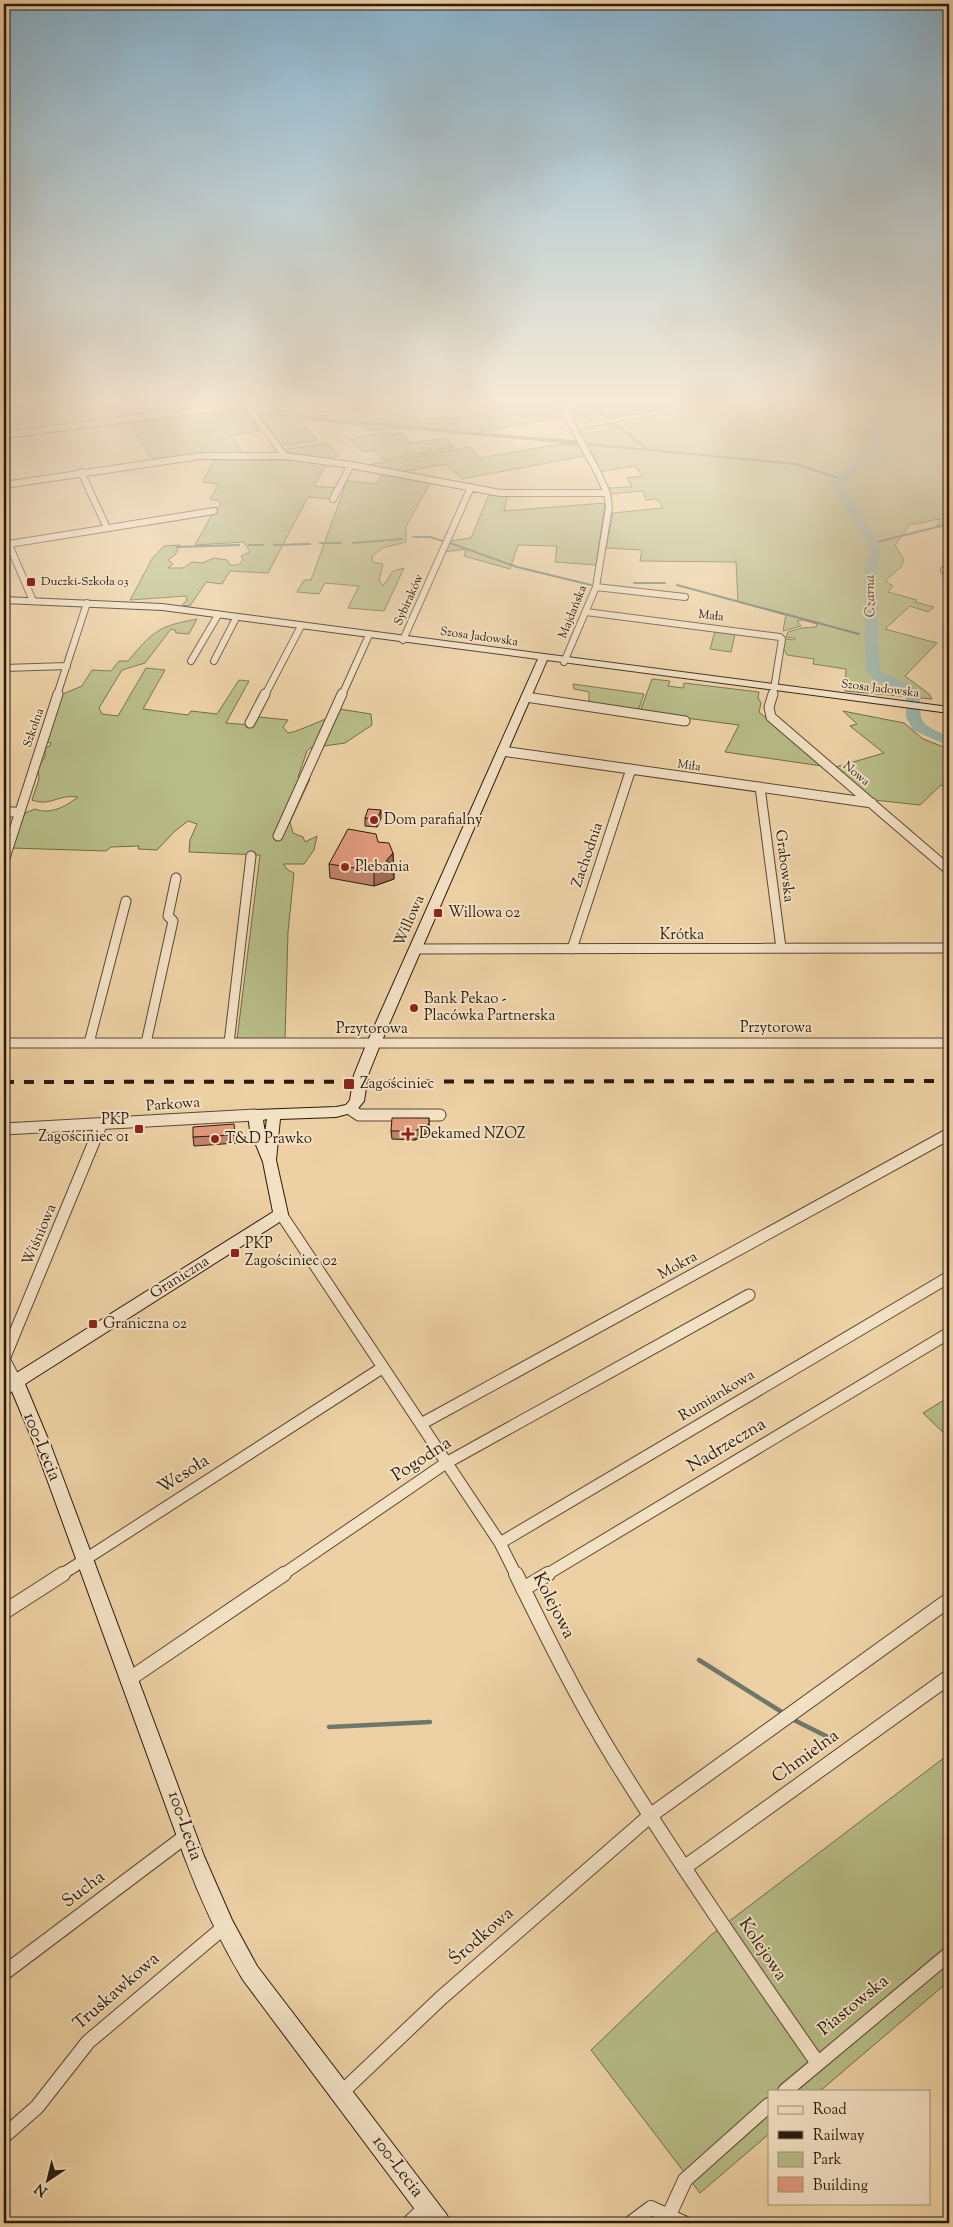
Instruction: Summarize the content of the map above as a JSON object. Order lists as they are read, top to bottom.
{
  "streets": {
    "main road": ["Szosa Jadowska"],
    "street": [
      "Sybiraków",
      "Majdańska",
      "Mała",
      "Szkolna",
      "Miła",
      "Nowa",
      "Zachodnia",
      "Grabowska",
      "Willowa",
      "Krótka",
      "Przytorowa",
      "Parkowa",
      "Wiśniowa",
      "Mokra",
      "Graniczna",
      "Rumiankowa",
      "Nadrzeczna",
      "100-Lecia",
      "Pogodna",
      "Wesoła",
      "Kolejowa",
      "Chmielna",
      "Sucha",
      "Środkowa",
      "Truskawkowa",
      "Piastowska"
    ]
  },
  "crossings": [
    ["Sybiraków", "Szosa Jadowska"],
    ["Majdańska", "Mała"],
    ["Majdańska", "Szosa Jadowska"],
    ["Mała", "Szosa Jadowska"],
    ["Mała", "Nowa"],
    ["Szosa Jadowska", "Szkolna"],
    ["Szosa Jadowska", "Nowa"],
    ["Szosa Jadowska", "Willowa"],
    ["Miła", "Nowa"],
    ["Miła", "Zachodnia"],
    ["Miła", "Grabowska"],
    ["Miła", "Willowa"],
    ["Zachodnia", "Krótka"],
    ["Grabowska", "Krótka"],
    ["Willowa", "Krótka"],
    ["Willowa", "Przytorowa"],
    ["Parkowa", "Wiśniowa"],
    ["Parkowa", "Kolejowa"],
    ["Wiśniowa", "Graniczna"],
    ["Wiśniowa", "100-Lecia"],
    ["Mokra", "Kolejowa"],
    ["Graniczna", "100-Lecia"],
    ["Graniczna", "Kolejowa"],
    ["Rumiankowa", "Kolejowa"],
    ["Nadrzeczna", "Kolejowa"],
    ["100-Lecia", "Pogodna"],
    ["100-Lecia", "Wesoła"],
    ["100-Lecia", "Sucha"],
    ["100-Lecia", "Środkowa"],
    ["100-Lecia", "Truskawkowa"],
    ["Pogodna", "Kolejowa"],
    ["Wesoła", "Kolejowa"],
    ["Kolejowa", "Chmielna"],
    ["Kolejowa", "Środkowa"],
    ["Kolejowa", "Piastowska"]
  ],
  "water": ["Czarna"],
  "places": {
    "transit": [
      "Duczki-Szkoła 03",
      "Willowa 02",
      "Zagościniec",
      "PKP Zagościniec 01",
      "PKP Zagościniec 02",
      "Graniczna 02"
    ],
    "other": [
      "Dom parafialny",
      "Plebania",
      "Bank Pekao - Placówka Partnerska",
      "T&D Prawko"
    ],
    "health": ["Dekamed NZOZ"]
  },
  "legend": [
    "Road",
    "Railway",
    "Park",
    "Building"
  ],
  "north": "bottom left"
}
